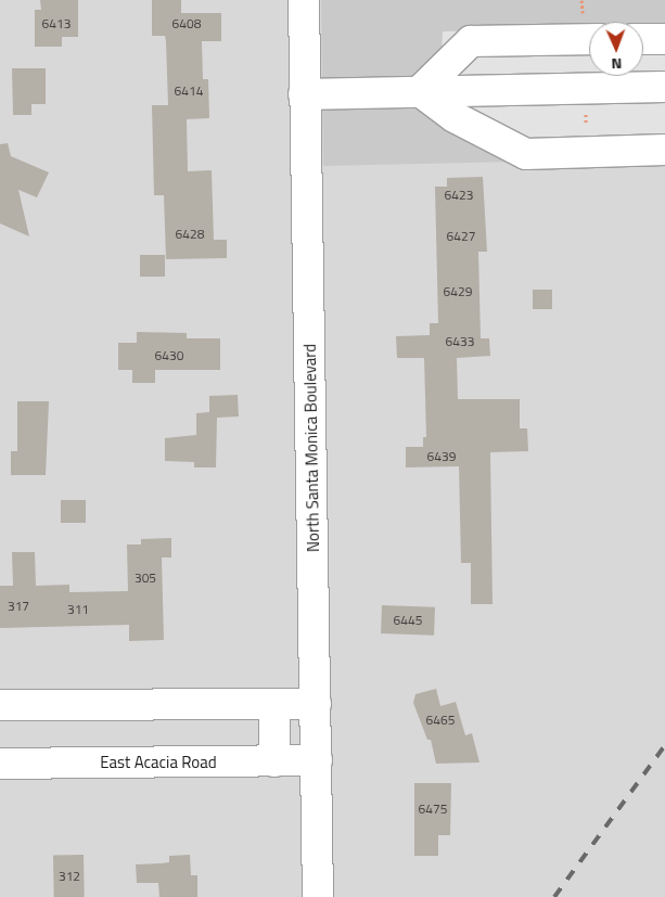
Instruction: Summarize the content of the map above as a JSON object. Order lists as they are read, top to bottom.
{
  "streets": {
    "street": ["North Santa Monica Boulevard", "East Acacia Road"]
  },
  "crossings": [
    ["North Santa Monica Boulevard", "East Acacia Road"]
  ],
  "house_numbers": [
    "6413",
    "6408",
    "6414",
    "6423",
    "6428",
    "6427",
    "6429",
    "6433",
    "6430",
    "6439",
    "305",
    "317",
    "311",
    "6445",
    "6465",
    "6475",
    "312"
  ],
  "north": "bottom"
}
